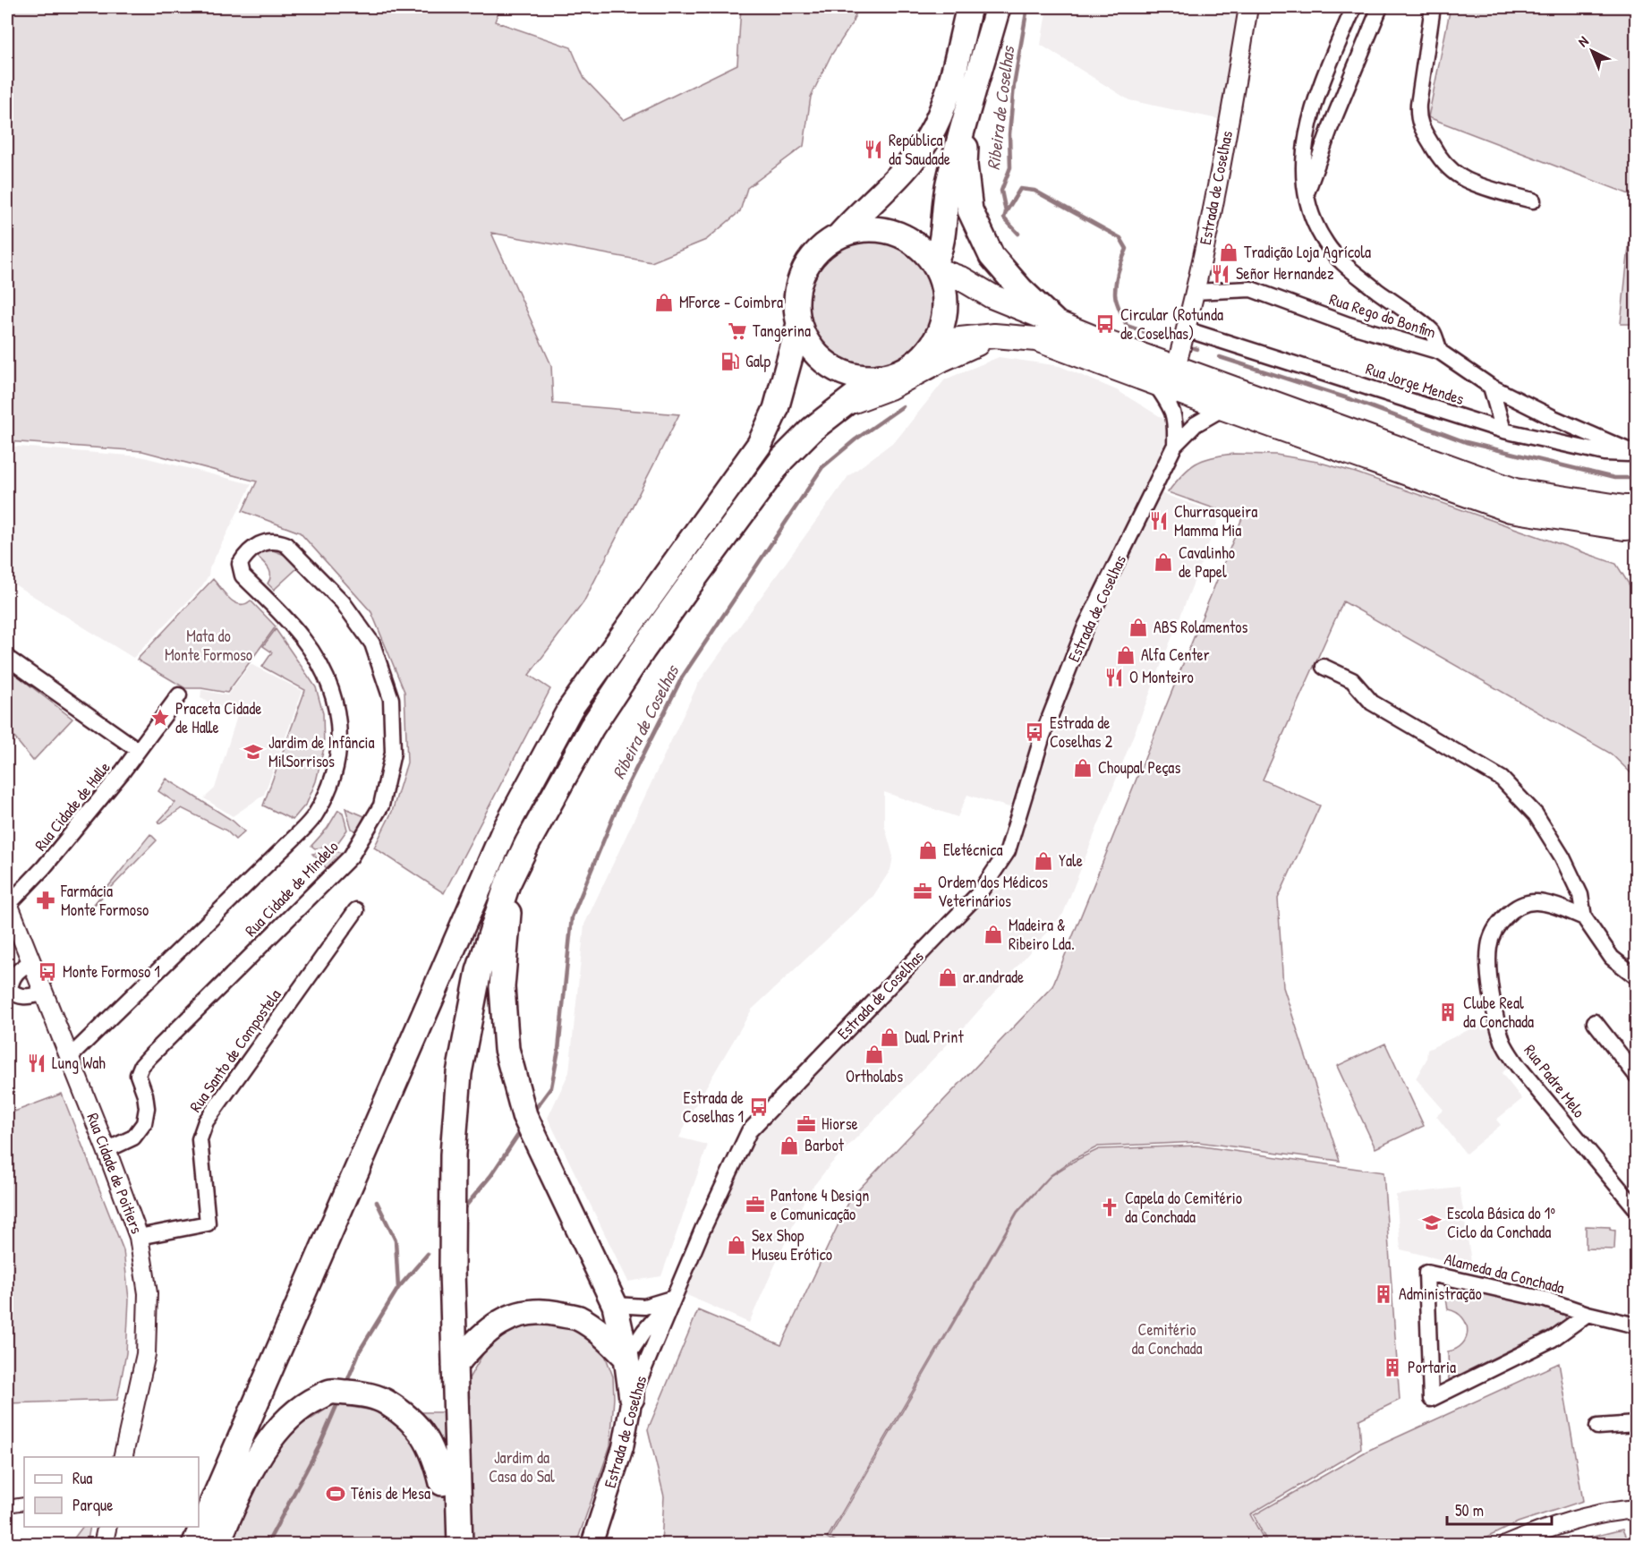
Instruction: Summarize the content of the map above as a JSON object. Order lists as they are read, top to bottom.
{
  "streets": {
    "main road": ["Estrada de Coselhas"],
    "street": [
      "Rua Rego do Bonfim",
      "Rua Jorge Mendes",
      "Rua Cidade de Halle",
      "Rua Cidade de Mindelo",
      "Rua Santo de Compostela",
      "Rua Padre Melo",
      "Rua Cidade de Poitiers",
      "Alameda da Conchada"
    ]
  },
  "crossings": [
    ["Estrada de Coselhas", "Rua Rego do Bonfim"],
    ["Estrada de Coselhas", "Rua Jorge Mendes"],
    ["Rua Rego do Bonfim", "Rua Jorge Mendes"],
    ["Rua Cidade de Halle", "Rua Cidade de Poitiers"],
    ["Rua Cidade de Mindelo", "Rua Cidade de Poitiers"],
    ["Rua Santo de Compostela", "Rua Cidade de Poitiers"]
  ],
  "water": ["Ribeira de Coselhas"],
  "parks": ["Mata do Monte Formoso", "Cemitério da Conchada", "Jardim da Casa do Sal"],
  "places": {
    "restaurant": [
      "República da Saudade",
      "Señor Hernandez",
      "Churrasqueira Mamma Mia",
      "O Monteiro",
      "Lung Wah"
    ],
    "shop": [
      "Tradição Loja Agrícola",
      "MForce - Coimbra",
      "Cavalinho de Papel",
      "ABS Rolamentos",
      "Alfa Center",
      "Choupal Peças",
      "Eletécnica",
      "Yale",
      "Madeira & Ribeiro Lda.",
      "ar.andrade",
      "Dual Print",
      "Ortholabs",
      "Barbot",
      "Sex Shop Museu Erótico"
    ],
    "bus stop": [
      "Circular (Rotunda de Coselhas)",
      "Estrada de Coselhas 2",
      "Monte Formoso 1",
      "Estrada de Coselhas 1"
    ],
    "supermarket": ["Tangerina"],
    "fuel station": ["Galp"],
    "place": ["Praceta Cidade de Halle"],
    "school or university": ["Jardim de Infância MilSorrisos", "Escola Básica do 1º Ciclo da Conchada"],
    "office": ["Ordem dos Médicos Veterinários", "Hiorse", "Pantone 4 Design e Comunicação"],
    "pharmacy": ["Farmácia Monte Formoso"],
    "building": ["Clube Real da Conchada", "Administração", "Portaria"],
    "church": ["Capela do Cemitério da Conchada"],
    "sports": ["Ténis de Mesa"]
  },
  "legend": ["Rua", "Parque"],
  "scale_bar": "50 m",
  "north": "top left"
}
